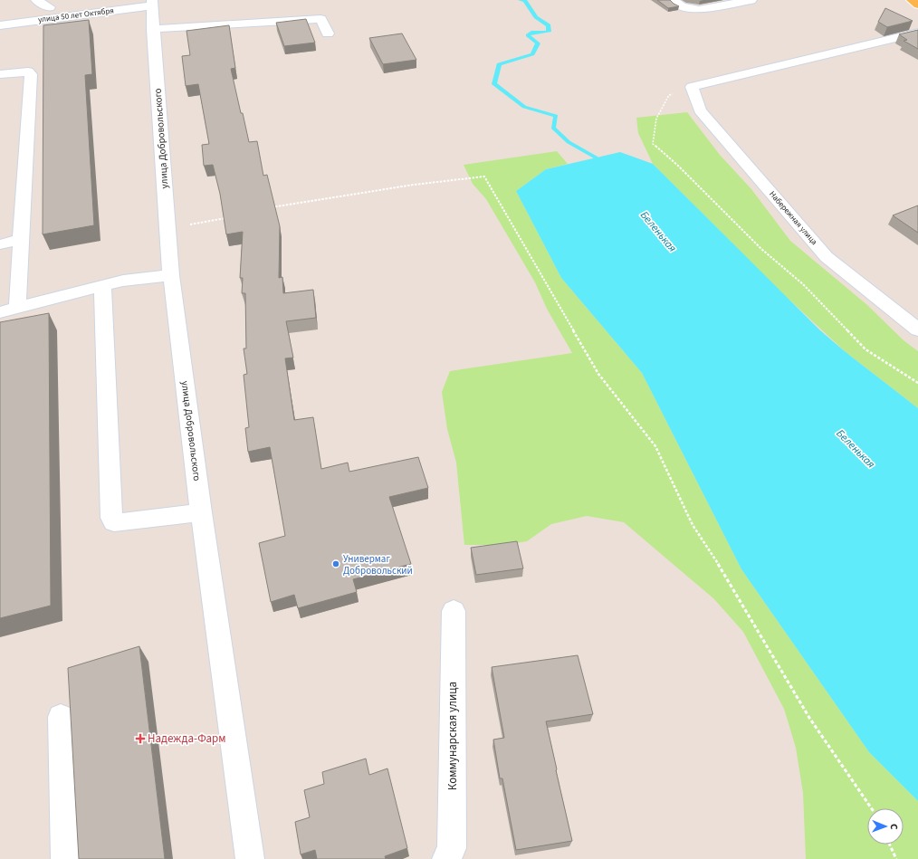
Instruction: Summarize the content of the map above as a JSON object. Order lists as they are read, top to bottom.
{
  "streets": {
    "street": [
      "улица 50 лет Октября",
      "улица Добровольского",
      "Набережная улица",
      "Коммунарская улица"
    ]
  },
  "crossings": [
    ["улица 50 лет Октября", "улица Добровольского"]
  ],
  "water": ["Беленькая"],
  "places": {
    "other": ["Универмаг Добровольский"],
    "health": ["Надежда-Фарм"]
  },
  "north": "right"
}
